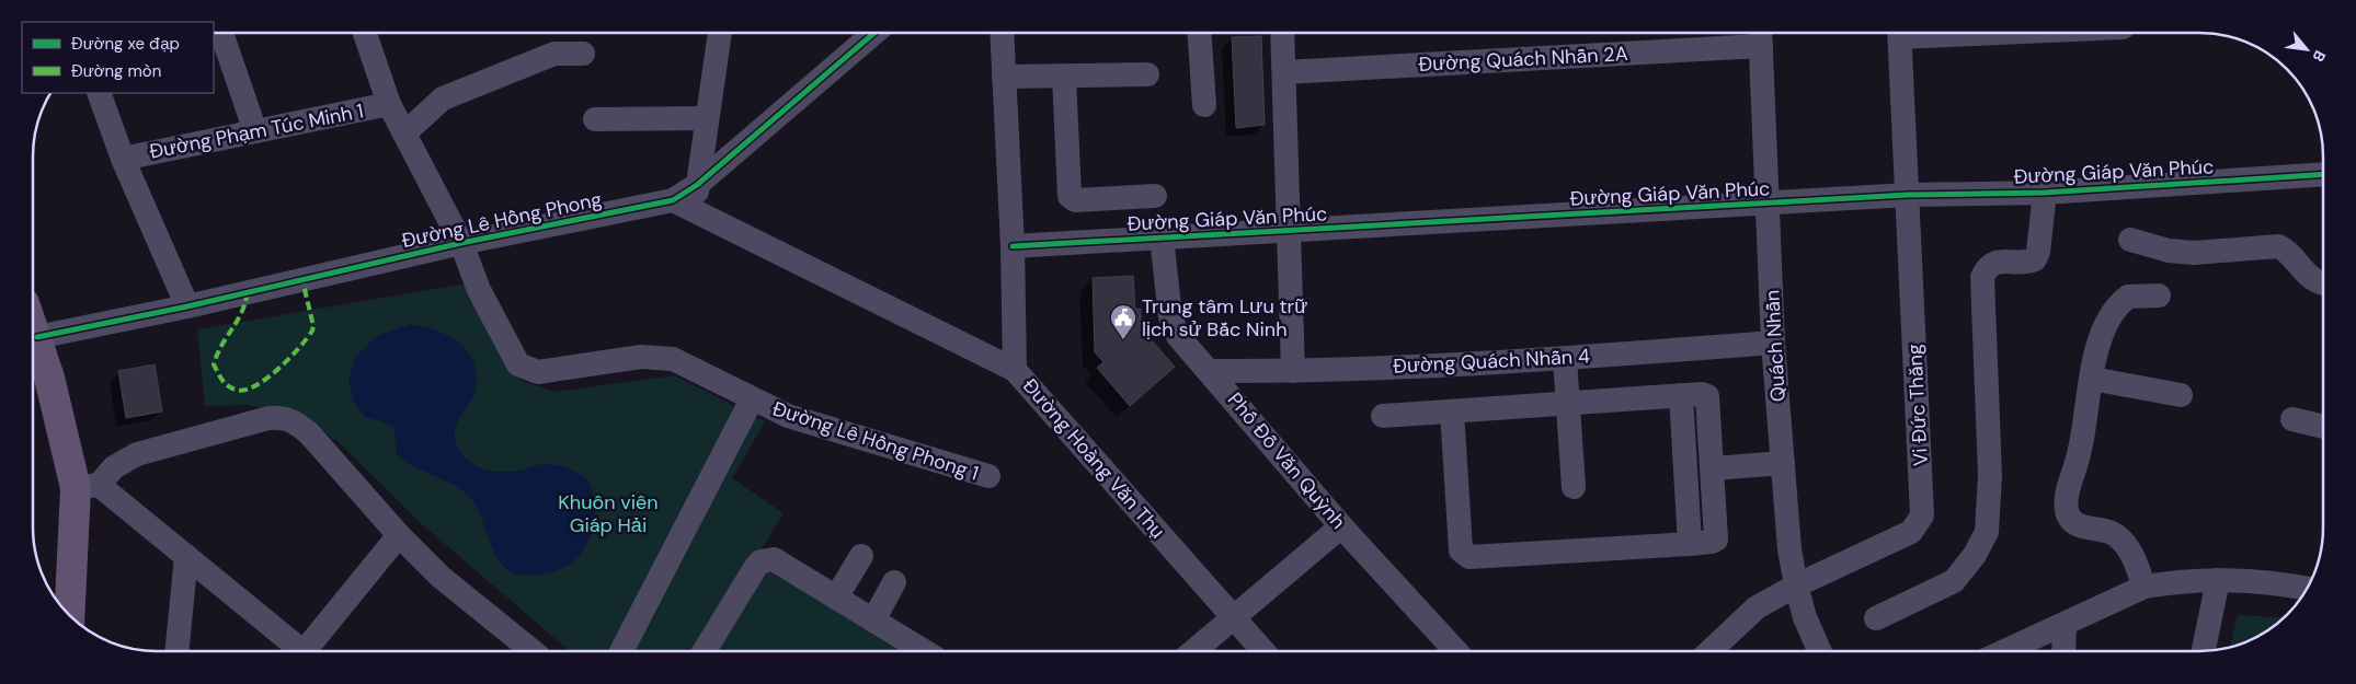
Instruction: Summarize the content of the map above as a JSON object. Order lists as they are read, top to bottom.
{
  "streets": {
    "street": [
      "Đường Quách Nhẫn 2A",
      "Đường Phạm Túc Minh 1",
      "Đường Giáp Văn Phúc",
      "Đường Lê Hồng Phong",
      "Quách Nhẫn",
      "Đường Quách Nhẫn 4",
      "Vi Đức Thăng",
      "Đường Lê Hồng Phong 1",
      "Đường Hoàng Văn Thụ",
      "Phố Đỗ Văn Quỳnh"
    ]
  },
  "crossings": [
    ["Đường Quách Nhẫn 2A", "Quách Nhẫn"],
    ["Đường Giáp Văn Phúc", "Quách Nhẫn"],
    ["Đường Giáp Văn Phúc", "Vi Đức Thăng"],
    ["Đường Giáp Văn Phúc", "Đường Hoàng Văn Thụ"],
    ["Đường Giáp Văn Phúc", "Phố Đỗ Văn Quỳnh"],
    ["Đường Lê Hồng Phong", "Đường Lê Hồng Phong 1"],
    ["Quách Nhẫn", "Đường Quách Nhẫn 4"],
    ["Quách Nhẫn", "Vi Đức Thăng"],
    ["Đường Quách Nhẫn 4", "Phố Đỗ Văn Quỳnh"]
  ],
  "parks": ["Khuôn viên Giáp Hải"],
  "places": {
    "public building": ["Trung tâm Lưu trữ lịch sử Bắc Ninh"]
  },
  "legend": ["Đường xe đạp", "Đường mòn"],
  "north": "bottom right"
}
